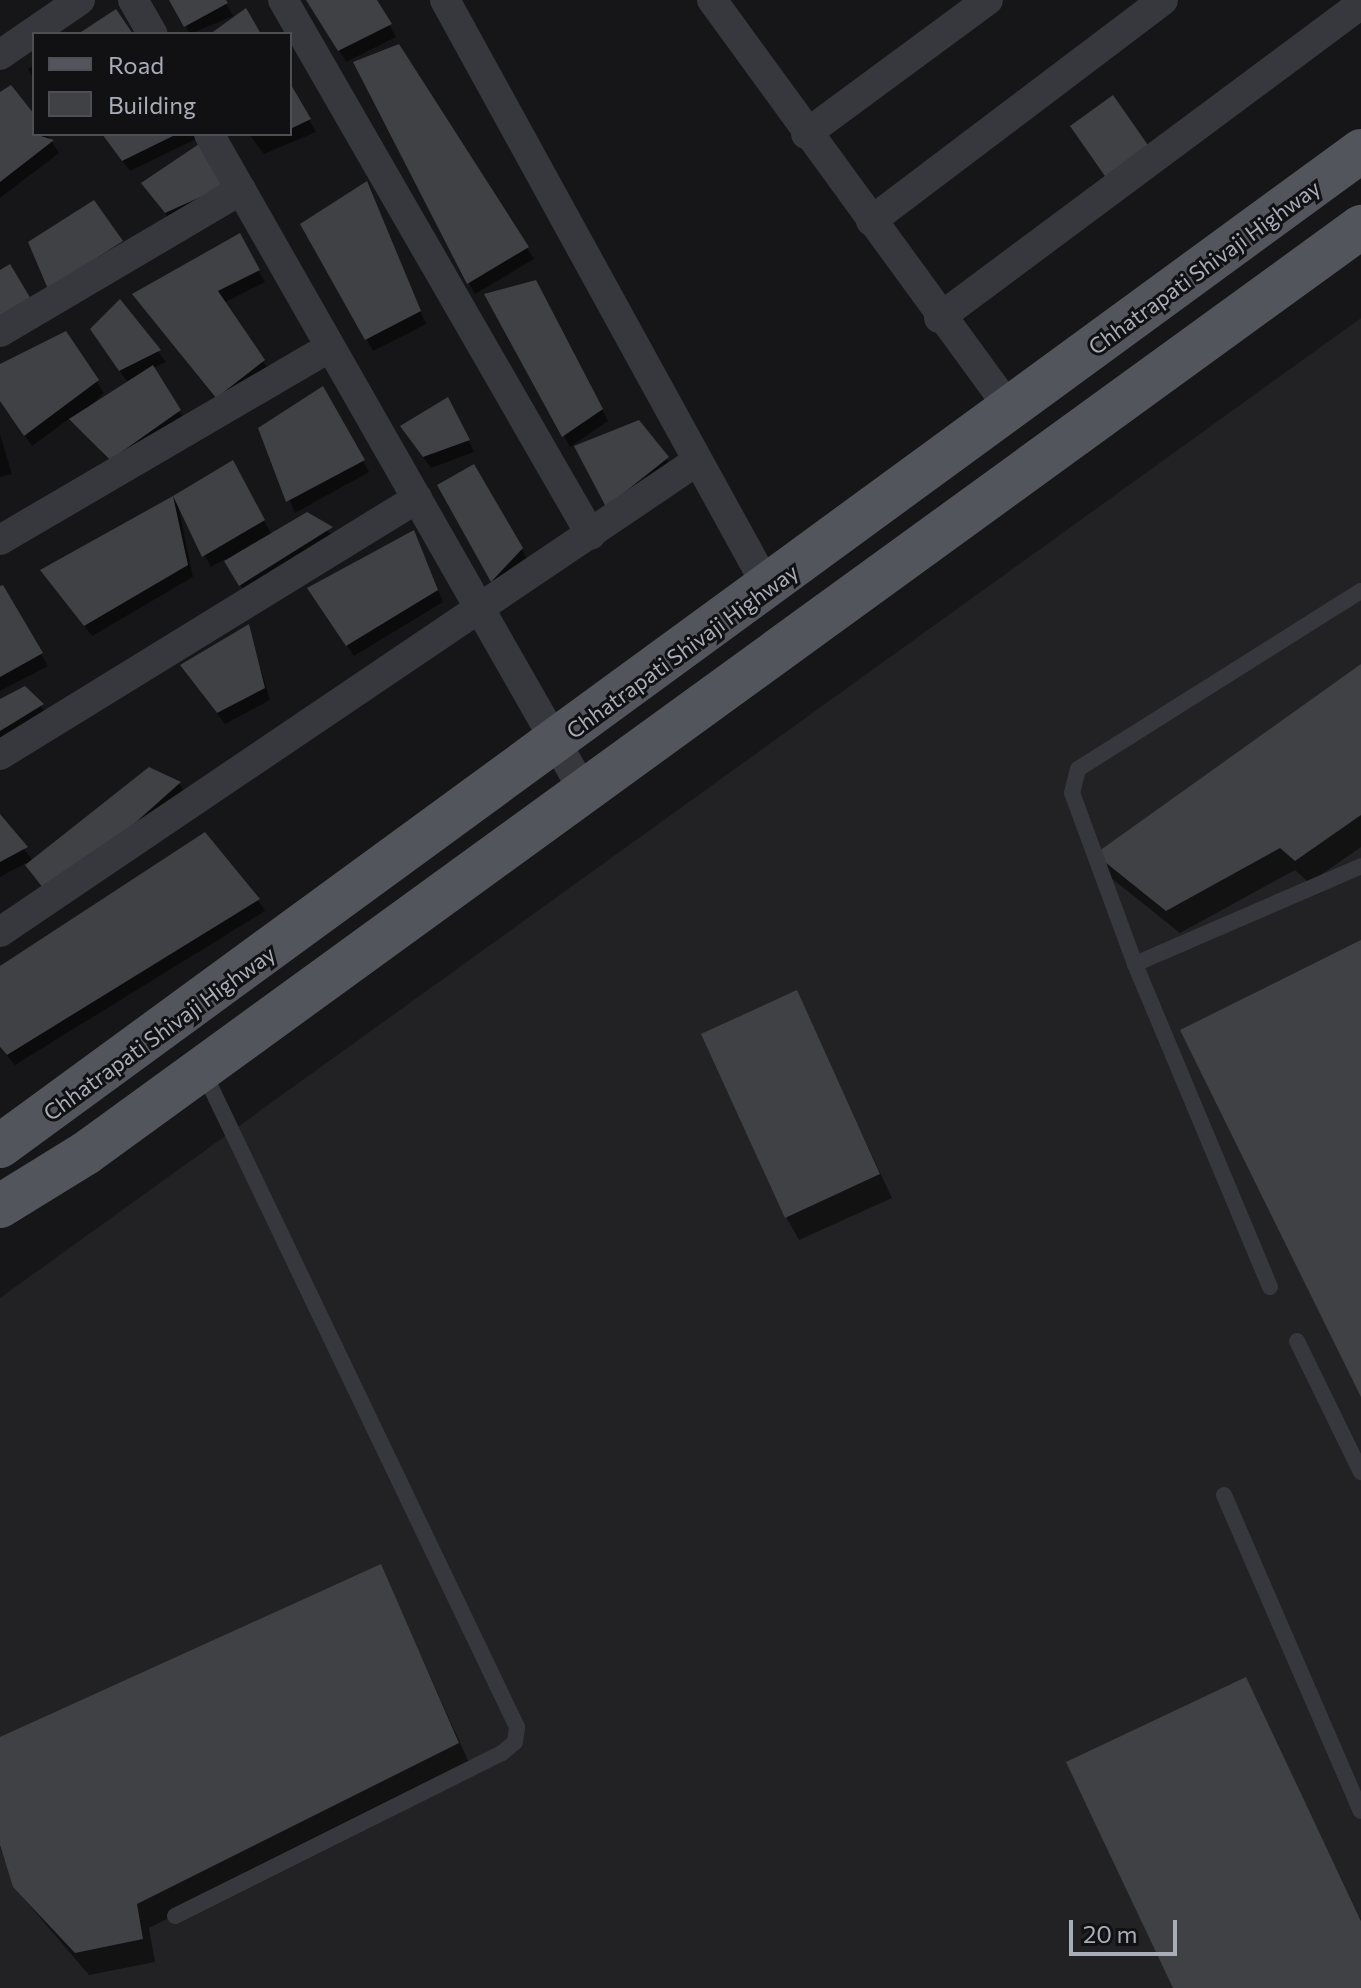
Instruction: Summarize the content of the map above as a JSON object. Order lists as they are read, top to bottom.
{
  "streets": {
    "main road": ["Chhatrapati Shivaji Highway"]
  },
  "legend": ["Road", "Building"],
  "scale_bar": "20 m"
}
